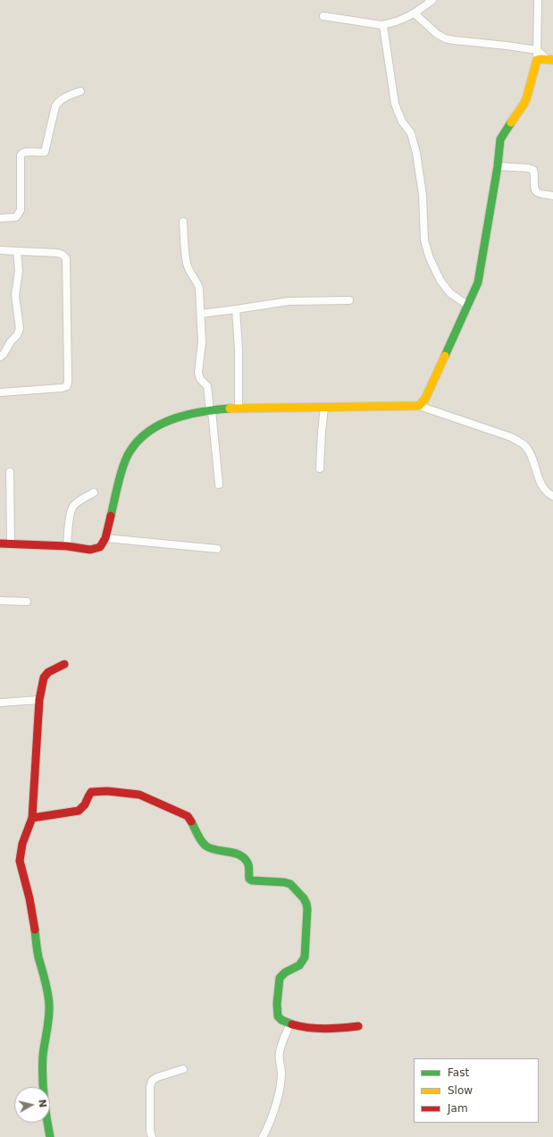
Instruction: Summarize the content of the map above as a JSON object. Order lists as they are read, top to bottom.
{
  "legend": ["Fast", "Slow", "Jam"],
  "north": "right"
}
